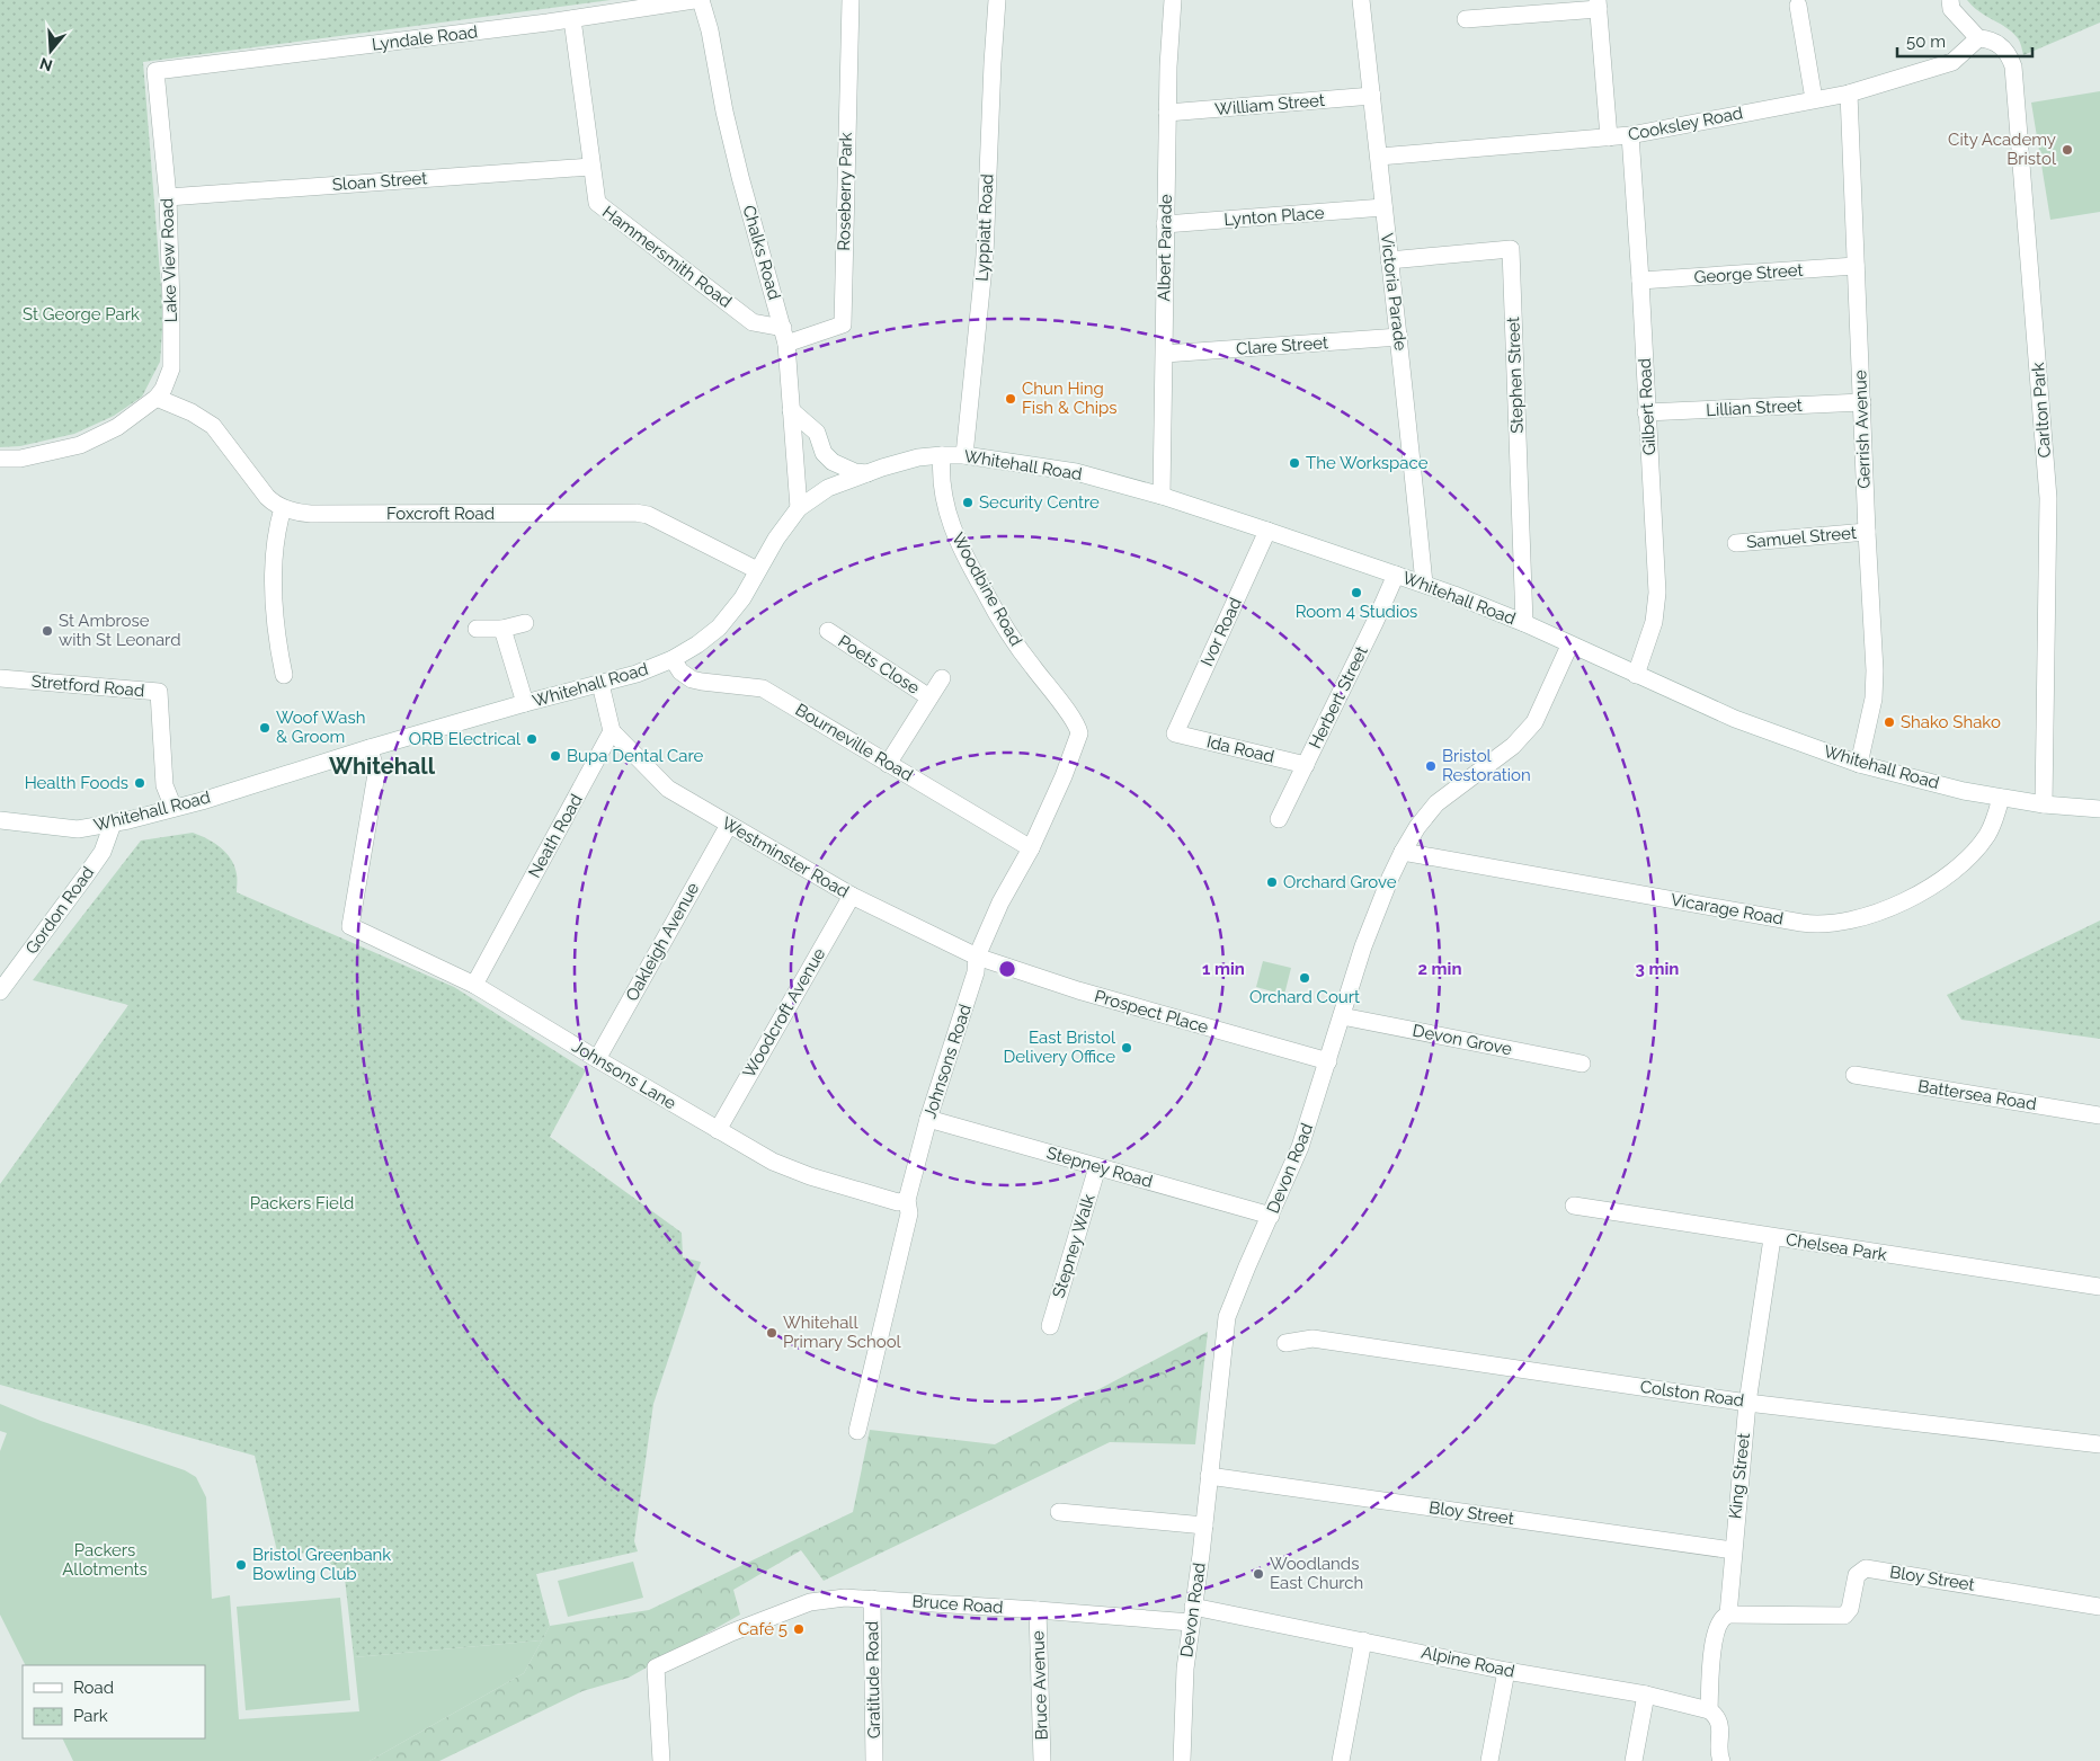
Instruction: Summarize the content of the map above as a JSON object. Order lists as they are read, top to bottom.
{
  "streets": {
    "street": [
      "Lyndale Road",
      "William Street",
      "Cooksley Road",
      "Sloan Street",
      "Roseberry Park",
      "Lynton Place",
      "Lyppiatt Road",
      "Albert Parade",
      "Chalks Road",
      "Hammersmith Road",
      "Lake View Road",
      "George Street",
      "Victoria Parade",
      "Clare Street",
      "Stephen Street",
      "Gilbert Road",
      "Lillian Street",
      "Carlton Park",
      "Gerrish Avenue",
      "Whitehall Road",
      "Foxcroft Road",
      "Samuel Street",
      "Woodbine Road",
      "Ivor Road",
      "Poets Close",
      "Stretford Road",
      "Herbert Street",
      "Bourneville Road",
      "Ida Road",
      "Neath Road",
      "Westminster Road",
      "Vicarage Road",
      "Gordon Road",
      "Oakleigh Avenue",
      "Prospect Place",
      "Woodcroft Avenue",
      "Devon Grove",
      "Johnsons Road",
      "Johnsons Lane",
      "Battersea Road",
      "Stepney Road",
      "Devon Road",
      "Stepney Walk",
      "Chelsea Park",
      "Colston Road",
      "King Street",
      "Bloy Street",
      "Bruce Road",
      "Alpine Road",
      "Gratitude Road",
      "Bruce Avenue"
    ]
  },
  "crossings": [
    ["Lyndale Road", "Hammersmith Road"],
    ["Lyndale Road", "Lake View Road"],
    ["William Street", "Albert Parade"],
    ["William Street", "Victoria Parade"],
    ["Cooksley Road", "Victoria Parade"],
    ["Cooksley Road", "Gilbert Road"],
    ["Cooksley Road", "Carlton Park"],
    ["Cooksley Road", "Gerrish Avenue"],
    ["Sloan Street", "Hammersmith Road"],
    ["Sloan Street", "Lake View Road"],
    ["Roseberry Park", "Chalks Road"],
    ["Roseberry Park", "Hammersmith Road"],
    ["Lynton Place", "Albert Parade"],
    ["Lynton Place", "Victoria Parade"],
    ["Lyppiatt Road", "Whitehall Road"],
    ["Albert Parade", "Clare Street"],
    ["Albert Parade", "Whitehall Road"],
    ["Chalks Road", "Hammersmith Road"],
    ["Chalks Road", "Whitehall Road"],
    ["Lake View Road", "Foxcroft Road"],
    ["George Street", "Gilbert Road"],
    ["George Street", "Gerrish Avenue"],
    ["Victoria Parade", "Clare Street"],
    ["Victoria Parade", "Stephen Street"],
    ["Victoria Parade", "Whitehall Road"],
    ["Stephen Street", "Whitehall Road"],
    ["Gilbert Road", "Lillian Street"],
    ["Gilbert Road", "Whitehall Road"],
    ["Lillian Street", "Gerrish Avenue"],
    ["Carlton Park", "Whitehall Road"],
    ["Gerrish Avenue", "Whitehall Road"],
    ["Gerrish Avenue", "Samuel Street"],
    ["Whitehall Road", "Foxcroft Road"],
    ["Whitehall Road", "Woodbine Road"],
    ["Whitehall Road", "Ivor Road"],
    ["Whitehall Road", "Stretford Road"],
    ["Whitehall Road", "Herbert Street"],
    ["Whitehall Road", "Bourneville Road"],
    ["Whitehall Road", "Vicarage Road"],
    ["Whitehall Road", "Gordon Road"],
    ["Whitehall Road", "Johnsons Lane"],
    ["Whitehall Road", "Devon Road"],
    ["Woodbine Road", "Johnsons Road"],
    ["Ivor Road", "Ida Road"],
    ["Poets Close", "Bourneville Road"],
    ["Herbert Street", "Ida Road"],
    ["Bourneville Road", "Johnsons Road"],
    ["Neath Road", "Westminster Road"],
    ["Neath Road", "Johnsons Lane"],
    ["Westminster Road", "Oakleigh Avenue"],
    ["Westminster Road", "Prospect Place"],
    ["Westminster Road", "Woodcroft Avenue"],
    ["Westminster Road", "Johnsons Road"],
    ["Vicarage Road", "Devon Road"],
    ["Oakleigh Avenue", "Johnsons Lane"],
    ["Prospect Place", "Johnsons Road"],
    ["Prospect Place", "Devon Road"],
    ["Woodcroft Avenue", "Johnsons Lane"],
    ["Devon Grove", "Devon Road"],
    ["Johnsons Road", "Johnsons Lane"],
    ["Johnsons Road", "Stepney Road"],
    ["Stepney Road", "Devon Road"],
    ["Stepney Road", "Stepney Walk"],
    ["Devon Road", "Bloy Street"],
    ["Devon Road", "Bruce Road"],
    ["Devon Road", "Alpine Road"],
    ["Chelsea Park", "King Street"],
    ["Colston Road", "King Street"],
    ["King Street", "Bloy Street"],
    ["King Street", "Alpine Road"],
    ["Bruce Road", "Alpine Road"],
    ["Bruce Road", "Gratitude Road"],
    ["Bruce Road", "Bruce Avenue"]
  ],
  "districts": ["Whitehall"],
  "parks": ["St George Park", "Packers Field", "Packers Allotments"],
  "places": [
    "City Academy Bristol",
    "Chun Hing Fish & Chips",
    "The Workspace",
    "Security Centre",
    "Room 4 Studios",
    "St Ambrose with St Leonard",
    "Shako Shako",
    "Woof Wash & Groom",
    "ORB Electrical",
    "Bupa Dental Care",
    "Bristol Restoration",
    "Health Foods",
    "Orchard Grove",
    "Orchard Court",
    "East Bristol Delivery Office",
    "Whitehall Primary School",
    "Bristol Greenbank Bowling Club",
    "Woodlands East Church",
    "Café 5"
  ],
  "legend": ["Road", "Park"],
  "scale_bar": "50 m",
  "north": "bottom",
  "rings": ["1 min", "2 min", "3 min"]
}
